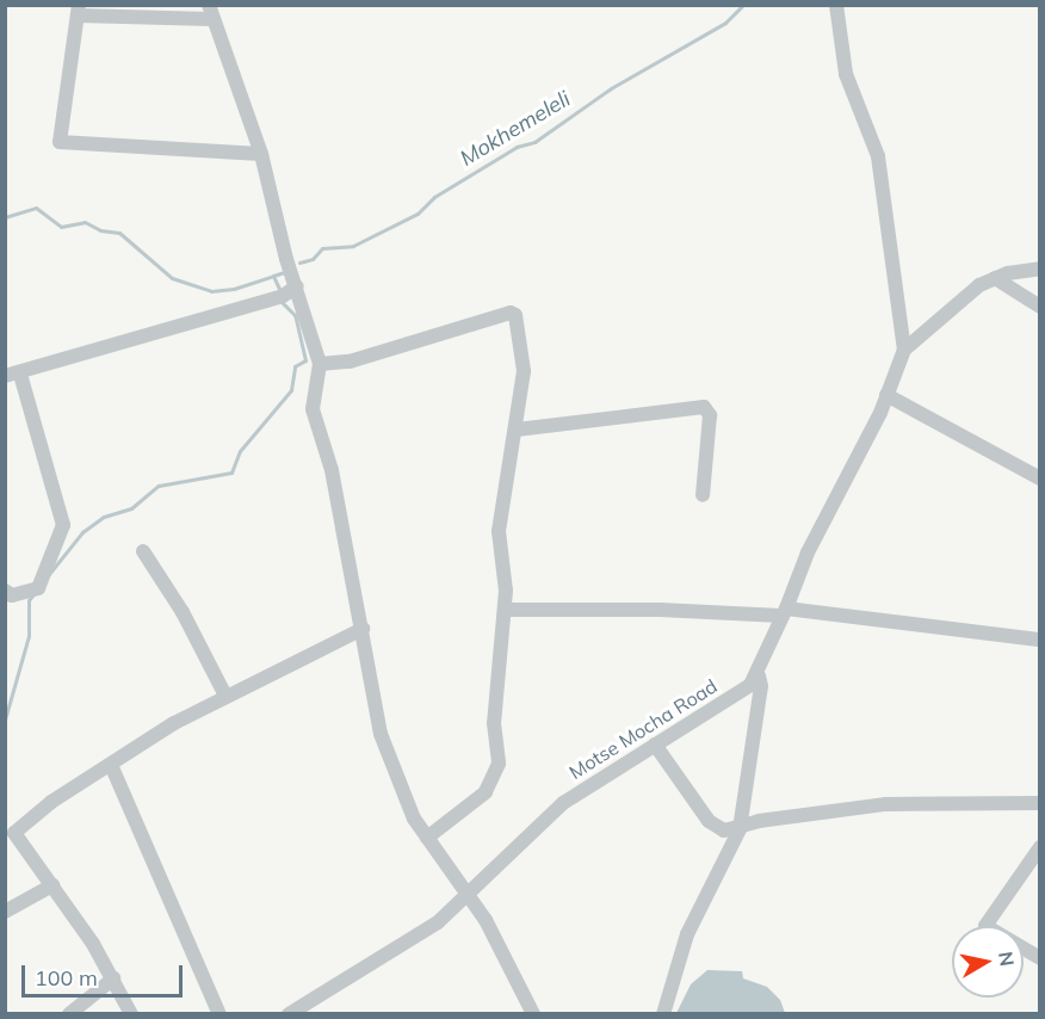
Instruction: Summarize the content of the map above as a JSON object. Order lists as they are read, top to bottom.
{
  "streets": {
    "street": ["Motse Mocha Road"]
  },
  "water": ["Mokhemeleli"],
  "scale_bar": "100 m",
  "north": "right"
}
